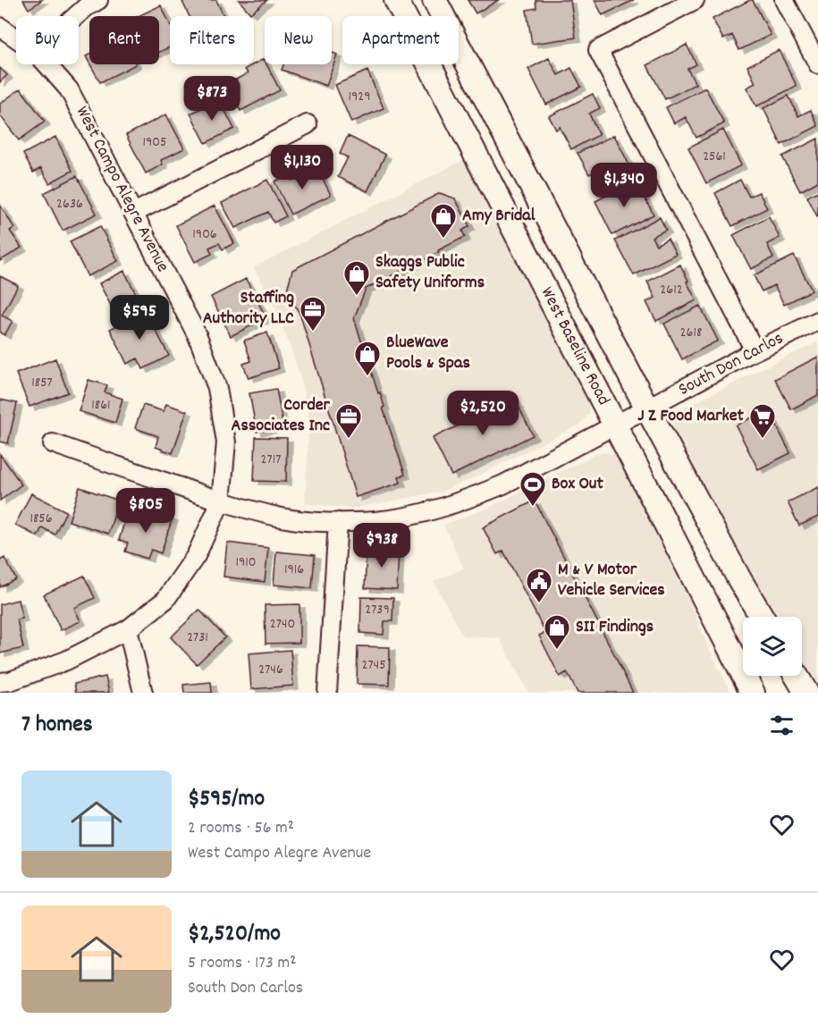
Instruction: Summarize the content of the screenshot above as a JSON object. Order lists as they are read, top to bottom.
{
  "streets": {
    "main road": ["West Baseline Road"],
    "street": ["West Campo Alegre Avenue", "South Don Carlos"]
  },
  "crossings": [
    ["West Campo Alegre Avenue", "South Don Carlos"],
    ["West Baseline Road", "South Don Carlos"]
  ],
  "places": {
    "shop": [
      "Amy Bridal",
      "Skaggs Public Safety Uniforms",
      "BlueWave Pools & Spas",
      "SII Findings"
    ],
    "office": ["Staffing Authority LLC", "Corder Associates Inc"],
    "supermarket": ["J Z Food Market"],
    "sports": ["Box Out"],
    "public building": ["M & V Motor Vehicle Services"]
  },
  "house_numbers": [
    "1929",
    "1905",
    "2561",
    "2636",
    "1906",
    "2612",
    "2618",
    "1857",
    "1861",
    "2717",
    "1856",
    "1910",
    "1916",
    "2739",
    "2740",
    "2731",
    "2745",
    "2746"
  ],
  "page": {
    "chip": [
      "Buy",
      "Rent",
      "Filters",
      "New",
      "Apartment"
    ],
    "price": [
      "$873",
      "$1,130",
      "$1,340",
      "$595",
      "$2,520",
      "$805",
      "$938"
    ],
    "heading": "7 homes",
    "list": [
      {
        "name": "$595/mo",
        "note": "2 rooms · 56 m² · West Campo Alegre Avenue"
      },
      {
        "name": "$2,520/mo",
        "note": "5 rooms · 173 m² · South Don Carlos"
      }
    ]
  }
}
